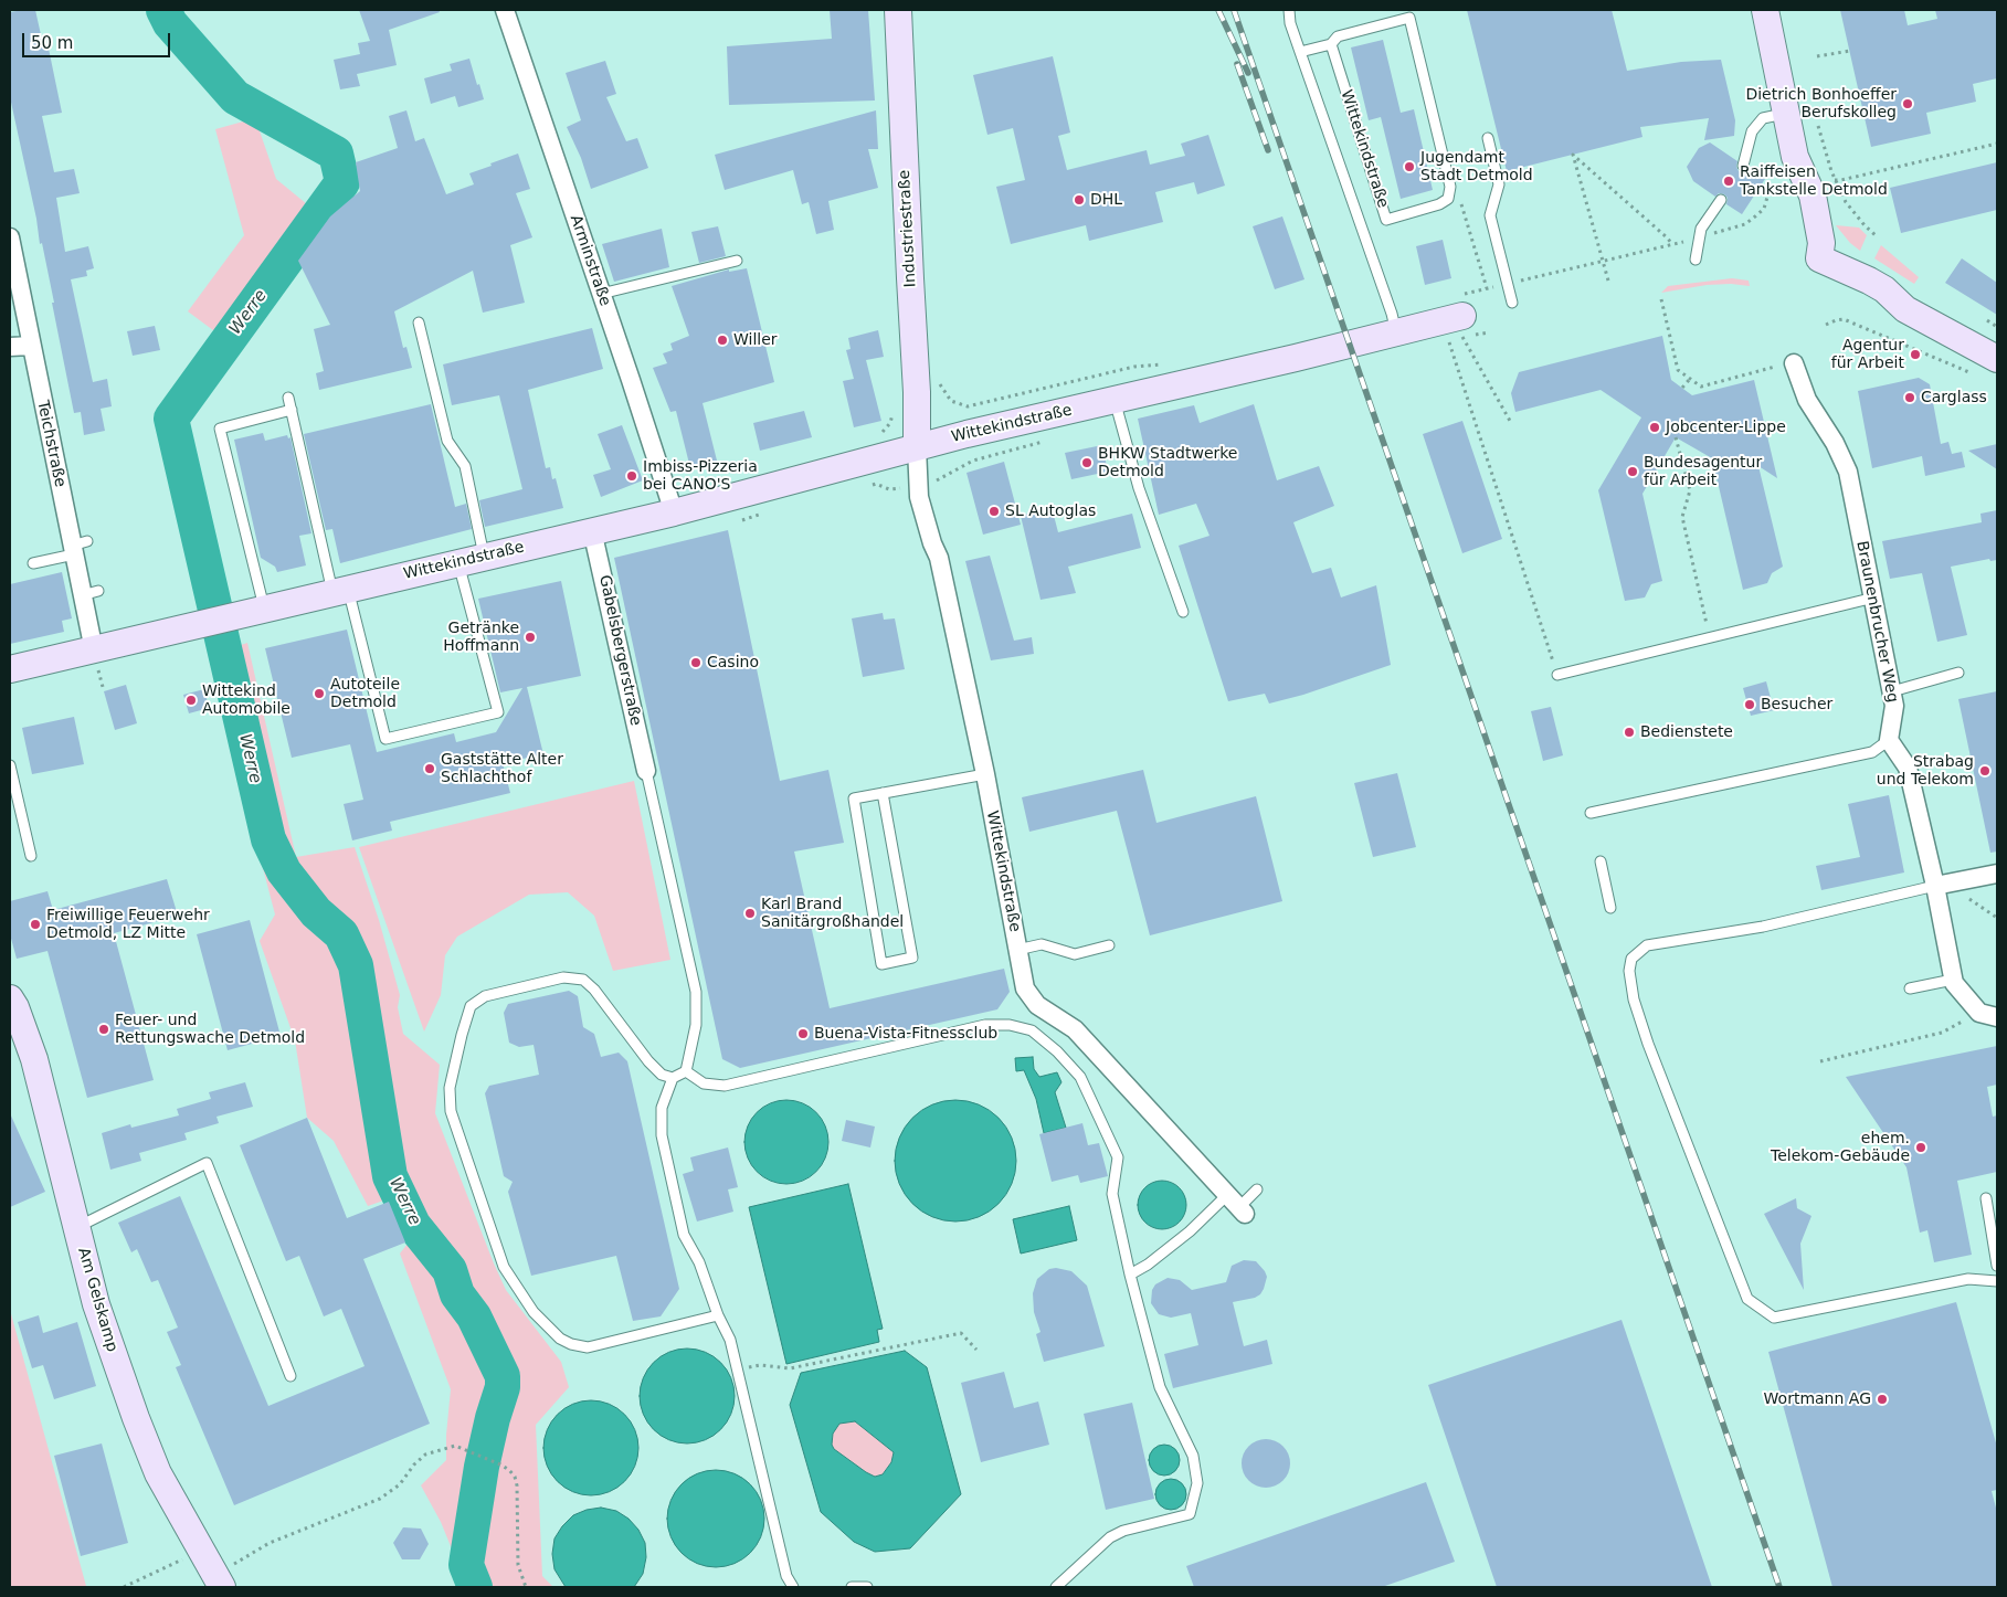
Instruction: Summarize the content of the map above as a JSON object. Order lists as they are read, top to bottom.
{
  "streets": {
    "street": [
      "Wittekindstraße",
      "Industriestraße",
      "Arminstraße",
      "Teichstraße",
      "Braunenbrucher Weg",
      "Gabelsbergerstraße",
      "Am Gelskamp"
    ]
  },
  "crossings": [
    ["Wittekindstraße", "Industriestraße"],
    ["Wittekindstraße", "Arminstraße"],
    ["Wittekindstraße", "Teichstraße"],
    ["Wittekindstraße", "Gabelsbergerstraße"]
  ],
  "water": ["Werre"],
  "places": [
    "Dietrich Bonhoeffer Berufskolleg",
    "Jugendamt Stadt Detmold",
    "Raiffeisen Tankstelle Detmold",
    "DHL",
    "Willer",
    "Agentur für Arbeit",
    "Carglass",
    "Jobcenter-Lippe",
    "BHKW Stadtwerke Detmold",
    "Bundesagentur für Arbeit",
    "Imbiss-Pizzeria bei CANO'S",
    "SL Autoglas",
    "Getränke Hoffmann",
    "Casino",
    "Autoteile Detmold",
    "Wittekind Automobile",
    "Besucher",
    "Bedienstete",
    "Gaststätte Alter Schlachthof",
    "Strabag und Telekom",
    "Karl Brand Sanitärgroßhandel",
    "Freiwillige Feuerwehr Detmold, LZ Mitte",
    "Feuer- und Rettungswache Detmold",
    "Buena-Vista-Fitnessclub",
    "ehem. Telekom-Gebäude",
    "Wortmann AG"
  ],
  "scale_bar": "50 m"
}
